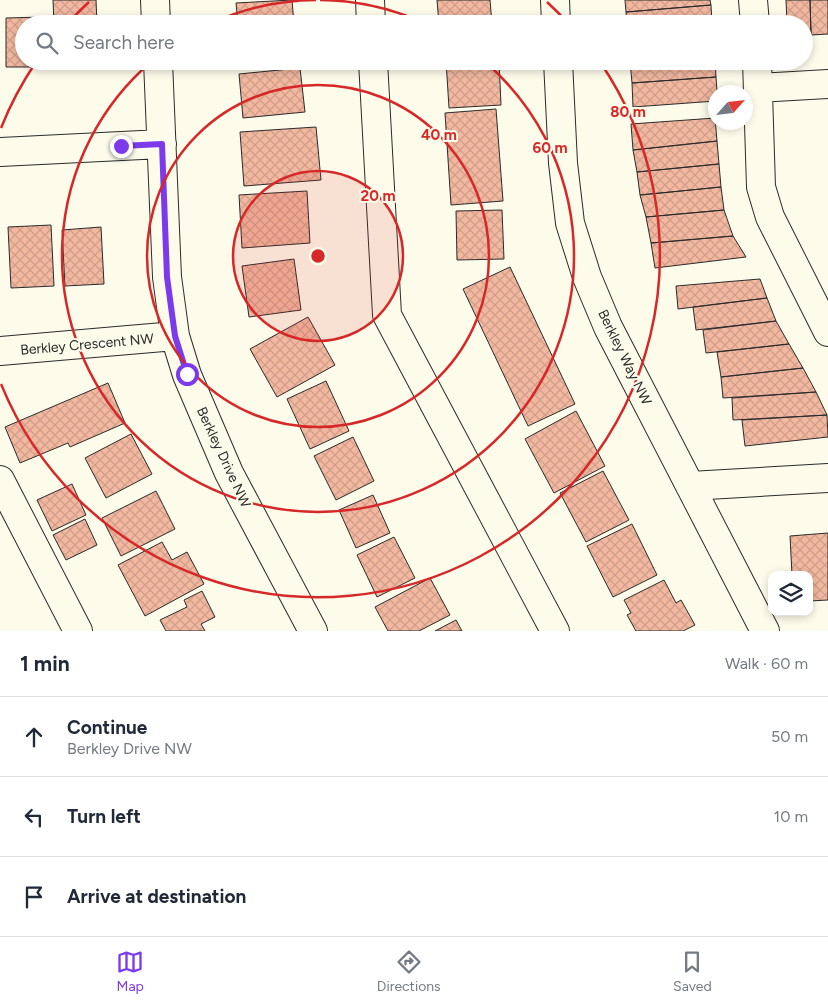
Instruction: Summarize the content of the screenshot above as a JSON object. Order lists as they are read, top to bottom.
{
  "streets": {
    "street": ["Berkley Crescent NW", "Berkley Way NW", "Berkley Drive NW"]
  },
  "crossings": [
    ["Berkley Crescent NW", "Berkley Drive NW"]
  ],
  "north": "top right",
  "page": {
    "search": "Search here",
    "heading": ["1 min", "Walk · 60 m"],
    "list": [
      ["Continue", "Berkley Drive NW", "50 m"],
      ["Turn left", "10 m"],
      "Arrive at destination"
    ],
    "nav": ["Map", "Directions", "Saved"]
  },
  "rings": [
    "80 m",
    "40 m",
    "60 m",
    "20 m"
  ]
}
